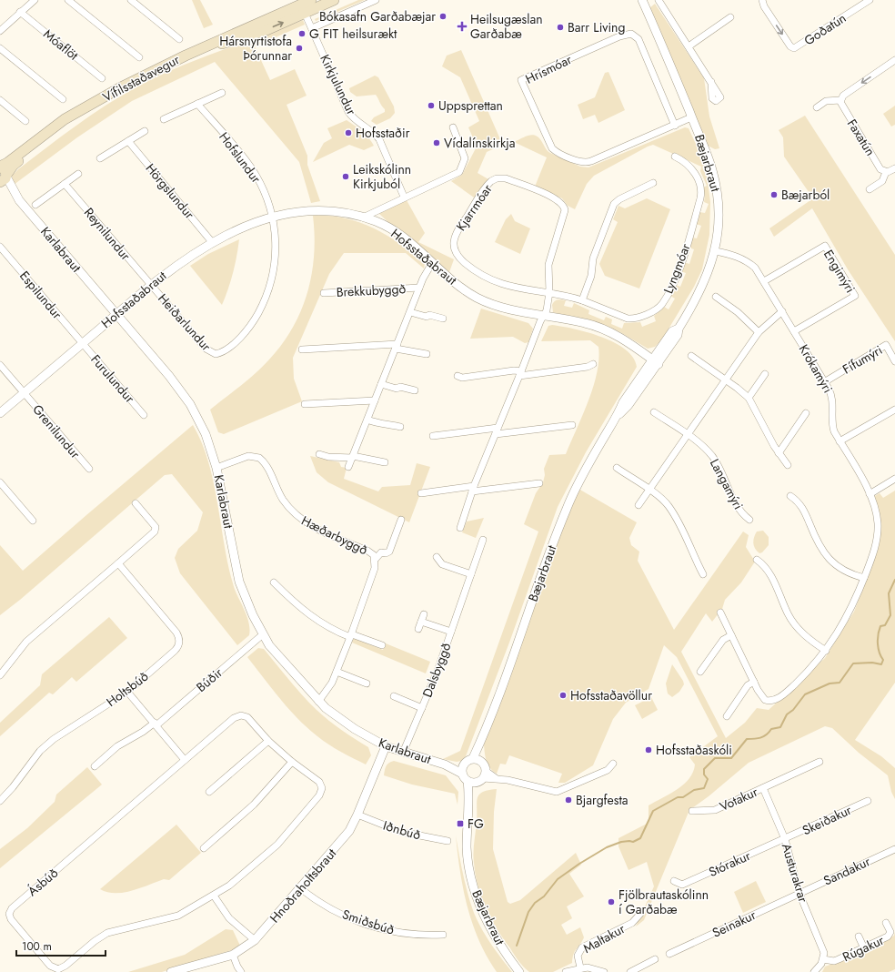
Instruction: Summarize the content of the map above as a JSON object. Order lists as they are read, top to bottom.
{
  "streets": {
    "main road": ["Vífilsstaðavegur"],
    "street": [
      "Goðatún",
      "Móaflöt",
      "Hrísmóar",
      "Kirkjulundur",
      "Faxatún",
      "Hofslundur",
      "Bæjarbraut",
      "Hörgslundur",
      "Kjarrmóar",
      "Reynilundur",
      "Karlabraut",
      "Hofsstaðabraut",
      "Lyngmóar",
      "Engimýri",
      "Brekkubyggð",
      "Espilundur",
      "Heiðarlundur",
      "Fífumýri",
      "Krókamýri",
      "Furulundur",
      "Grenilundur",
      "Langamýri",
      "Hæðarbyggð",
      "Dalsbyggð",
      "Búðir",
      "Holtsbúð",
      "Votakur",
      "Skeiðakur",
      "Iðnbúð",
      "Stórakur",
      "Sandakur",
      "Austurakrar",
      "Ásbúð",
      "Hnoðraholtsbraut",
      "Smiðsbúð",
      "Seinakur",
      "Maltakur",
      "Rúgakur"
    ]
  },
  "crossings": [
    ["Hrísmóar", "Bæjarbraut"],
    ["Vífilsstaðavegur", "Kirkjulundur"],
    ["Vífilsstaðavegur", "Karlabraut"],
    ["Hofslundur", "Hofsstaðabraut"],
    ["Hofslundur", "Heiðarlundur"],
    ["Bæjarbraut", "Karlabraut"],
    ["Bæjarbraut", "Hofsstaðabraut"],
    ["Bæjarbraut", "Krókamýri"],
    ["Hörgslundur", "Hofsstaðabraut"],
    ["Kjarrmóar", "Hofsstaðabraut"],
    ["Kjarrmóar", "Lyngmóar"],
    ["Reynilundur", "Hofsstaðabraut"],
    ["Reynilundur", "Heiðarlundur"],
    ["Karlabraut", "Hofsstaðabraut"],
    ["Karlabraut", "Hæðarbyggð"],
    ["Karlabraut", "Dalsbyggð"],
    ["Karlabraut", "Búðir"],
    ["Karlabraut", "Hnoðraholtsbraut"],
    ["Hofsstaðabraut", "Brekkubyggð"],
    ["Hofsstaðabraut", "Espilundur"],
    ["Hofsstaðabraut", "Heiðarlundur"],
    ["Hofsstaðabraut", "Furulundur"],
    ["Hofsstaðabraut", "Grenilundur"],
    ["Engimýri", "Krókamýri"],
    ["Espilundur", "Furulundur"],
    ["Fífumýri", "Krókamýri"],
    ["Votakur", "Austurakrar"],
    ["Skeiðakur", "Stórakur"],
    ["Skeiðakur", "Austurakrar"],
    ["Iðnbúð", "Hnoðraholtsbraut"],
    ["Stórakur", "Austurakrar"],
    ["Sandakur", "Austurakrar"],
    ["Sandakur", "Seinakur"],
    ["Austurakrar", "Seinakur"],
    ["Austurakrar", "Rúgakur"],
    ["Hnoðraholtsbraut", "Smiðsbúð"]
  ],
  "places": {
    "other": [
      "Bókasafn Garðabæjar",
      "Barr Living",
      "G FIT heilsurækt",
      "Hársnyrtistofa Þórunnar",
      "Uppsprettan",
      "Hofsstaðir",
      "Vídalínskirkja",
      "Leikskólinn Kirkjuból",
      "Bæjarból",
      "Hofsstaðavöllur",
      "Hofsstaðaskóli",
      "Bjargfesta",
      "Fjölbrautaskólinn í Garðabæ"
    ],
    "health": ["Heilsugæslan Garðabæ"],
    "transit": ["FG"]
  },
  "scale_bar": "100 m"
}
